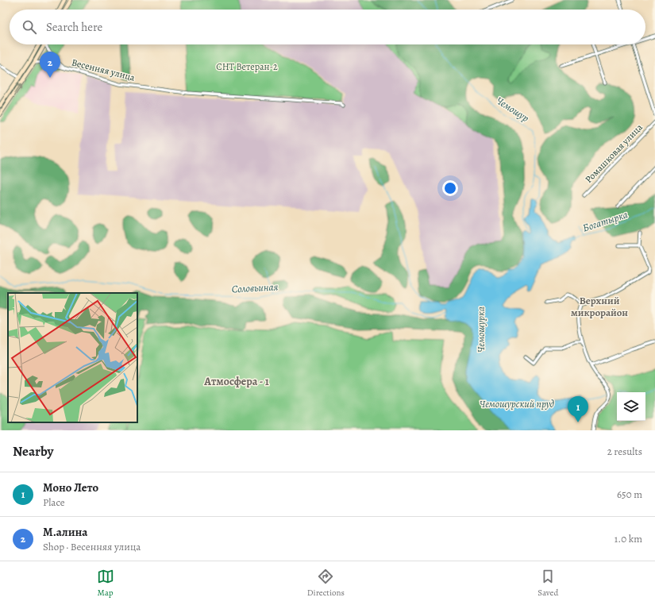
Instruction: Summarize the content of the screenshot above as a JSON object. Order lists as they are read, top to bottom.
{
  "streets": {
    "street": ["Весенняя улица", "Ромашковая улица"]
  },
  "districts": ["Верхний микрорайон", "Атмосфера - 1"],
  "water": [
    "Чемошур",
    "Богатырка",
    "Соловьиная",
    "Чемошурка",
    "Чемошурский пруд"
  ],
  "parks": ["СНТ Ветеран-2"],
  "page": {
    "search": "Search here",
    "pins": ["2", "1"],
    "heading": ["Nearby", "2 results"],
    "list": [
      {
        "mark": "1",
        "name": "Моно Лето",
        "note": "Place",
        "value": "650 m"
      },
      {
        "mark": "2",
        "name": "М.алина",
        "note": "Shop · Весенняя улица",
        "value": "1.0 km"
      }
    ],
    "nav": ["Map", "Directions", "Saved"]
  }
}
